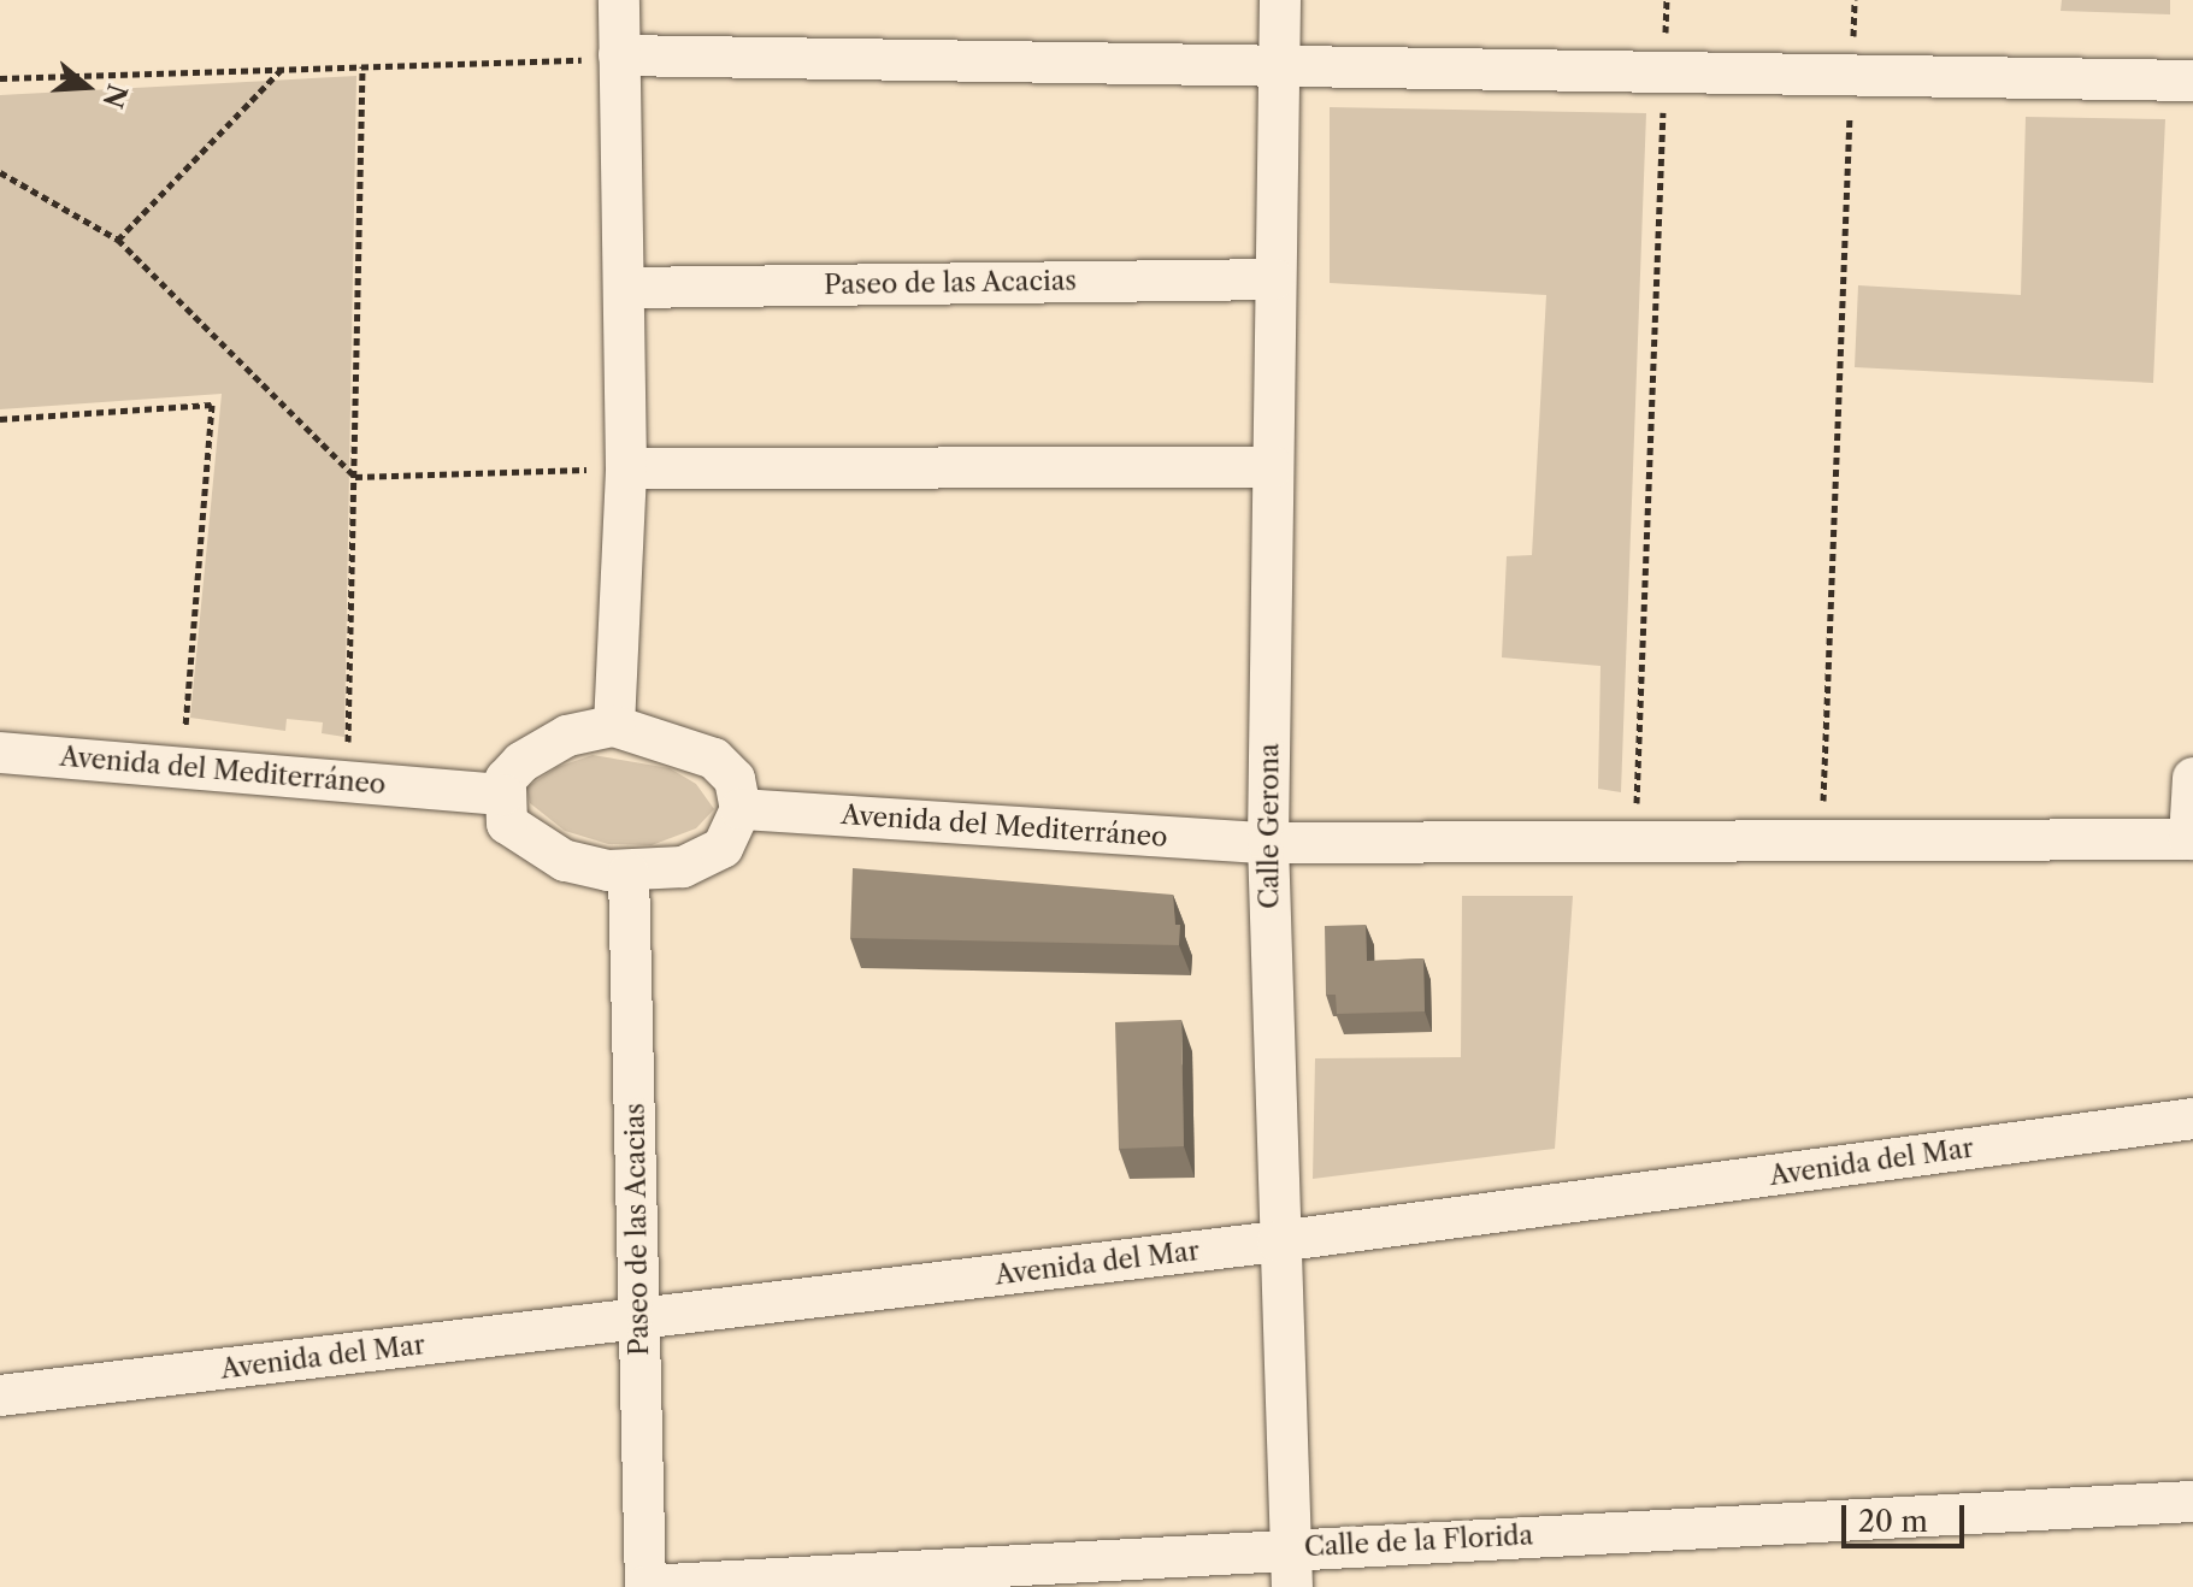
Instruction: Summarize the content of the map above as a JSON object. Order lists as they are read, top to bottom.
{
  "streets": {
    "street": [
      "Paseo de las Acacias",
      "Avenida del Mediterráneo",
      "Calle Gerona",
      "Avenida del Mar",
      "Calle de la Florida"
    ]
  },
  "crossings": [
    ["Paseo de las Acacias", "Avenida del Mediterráneo"],
    ["Paseo de las Acacias", "Calle Gerona"],
    ["Paseo de las Acacias", "Avenida del Mar"],
    ["Paseo de las Acacias", "Calle de la Florida"],
    ["Avenida del Mediterráneo", "Calle Gerona"],
    ["Calle Gerona", "Avenida del Mar"],
    ["Calle Gerona", "Calle de la Florida"]
  ],
  "scale_bar": "20 m",
  "north": "right"
}
